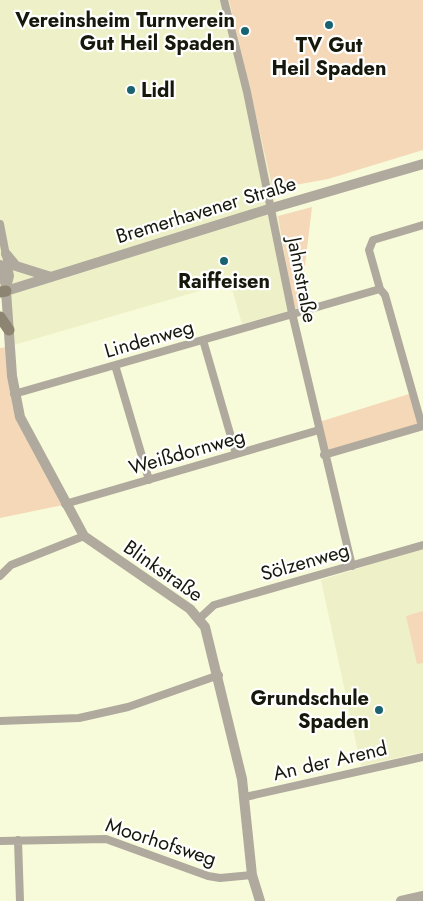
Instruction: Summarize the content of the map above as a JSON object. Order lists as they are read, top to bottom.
{
  "streets": {
    "street": [
      "Bremerhavener Straße",
      "Jahnstraße",
      "Lindenweg",
      "Weißdornweg",
      "Sölzenweg",
      "Blinkstraße",
      "An der Arend",
      "Moorhofsweg"
    ]
  },
  "crossings": [
    ["Bremerhavener Straße", "Jahnstraße"],
    ["Bremerhavener Straße", "Blinkstraße"],
    ["Jahnstraße", "Lindenweg"],
    ["Jahnstraße", "Weißdornweg"],
    ["Jahnstraße", "Sölzenweg"],
    ["Lindenweg", "Blinkstraße"],
    ["Weißdornweg", "Blinkstraße"],
    ["Sölzenweg", "Blinkstraße"],
    ["Blinkstraße", "An der Arend"],
    ["Blinkstraße", "Moorhofsweg"]
  ],
  "places": [
    "TV Gut Heil Spaden",
    "Vereinsheim Turnverein Gut Heil Spaden",
    "Lidl",
    "Raiffeisen",
    "Grundschule Spaden"
  ]
}
